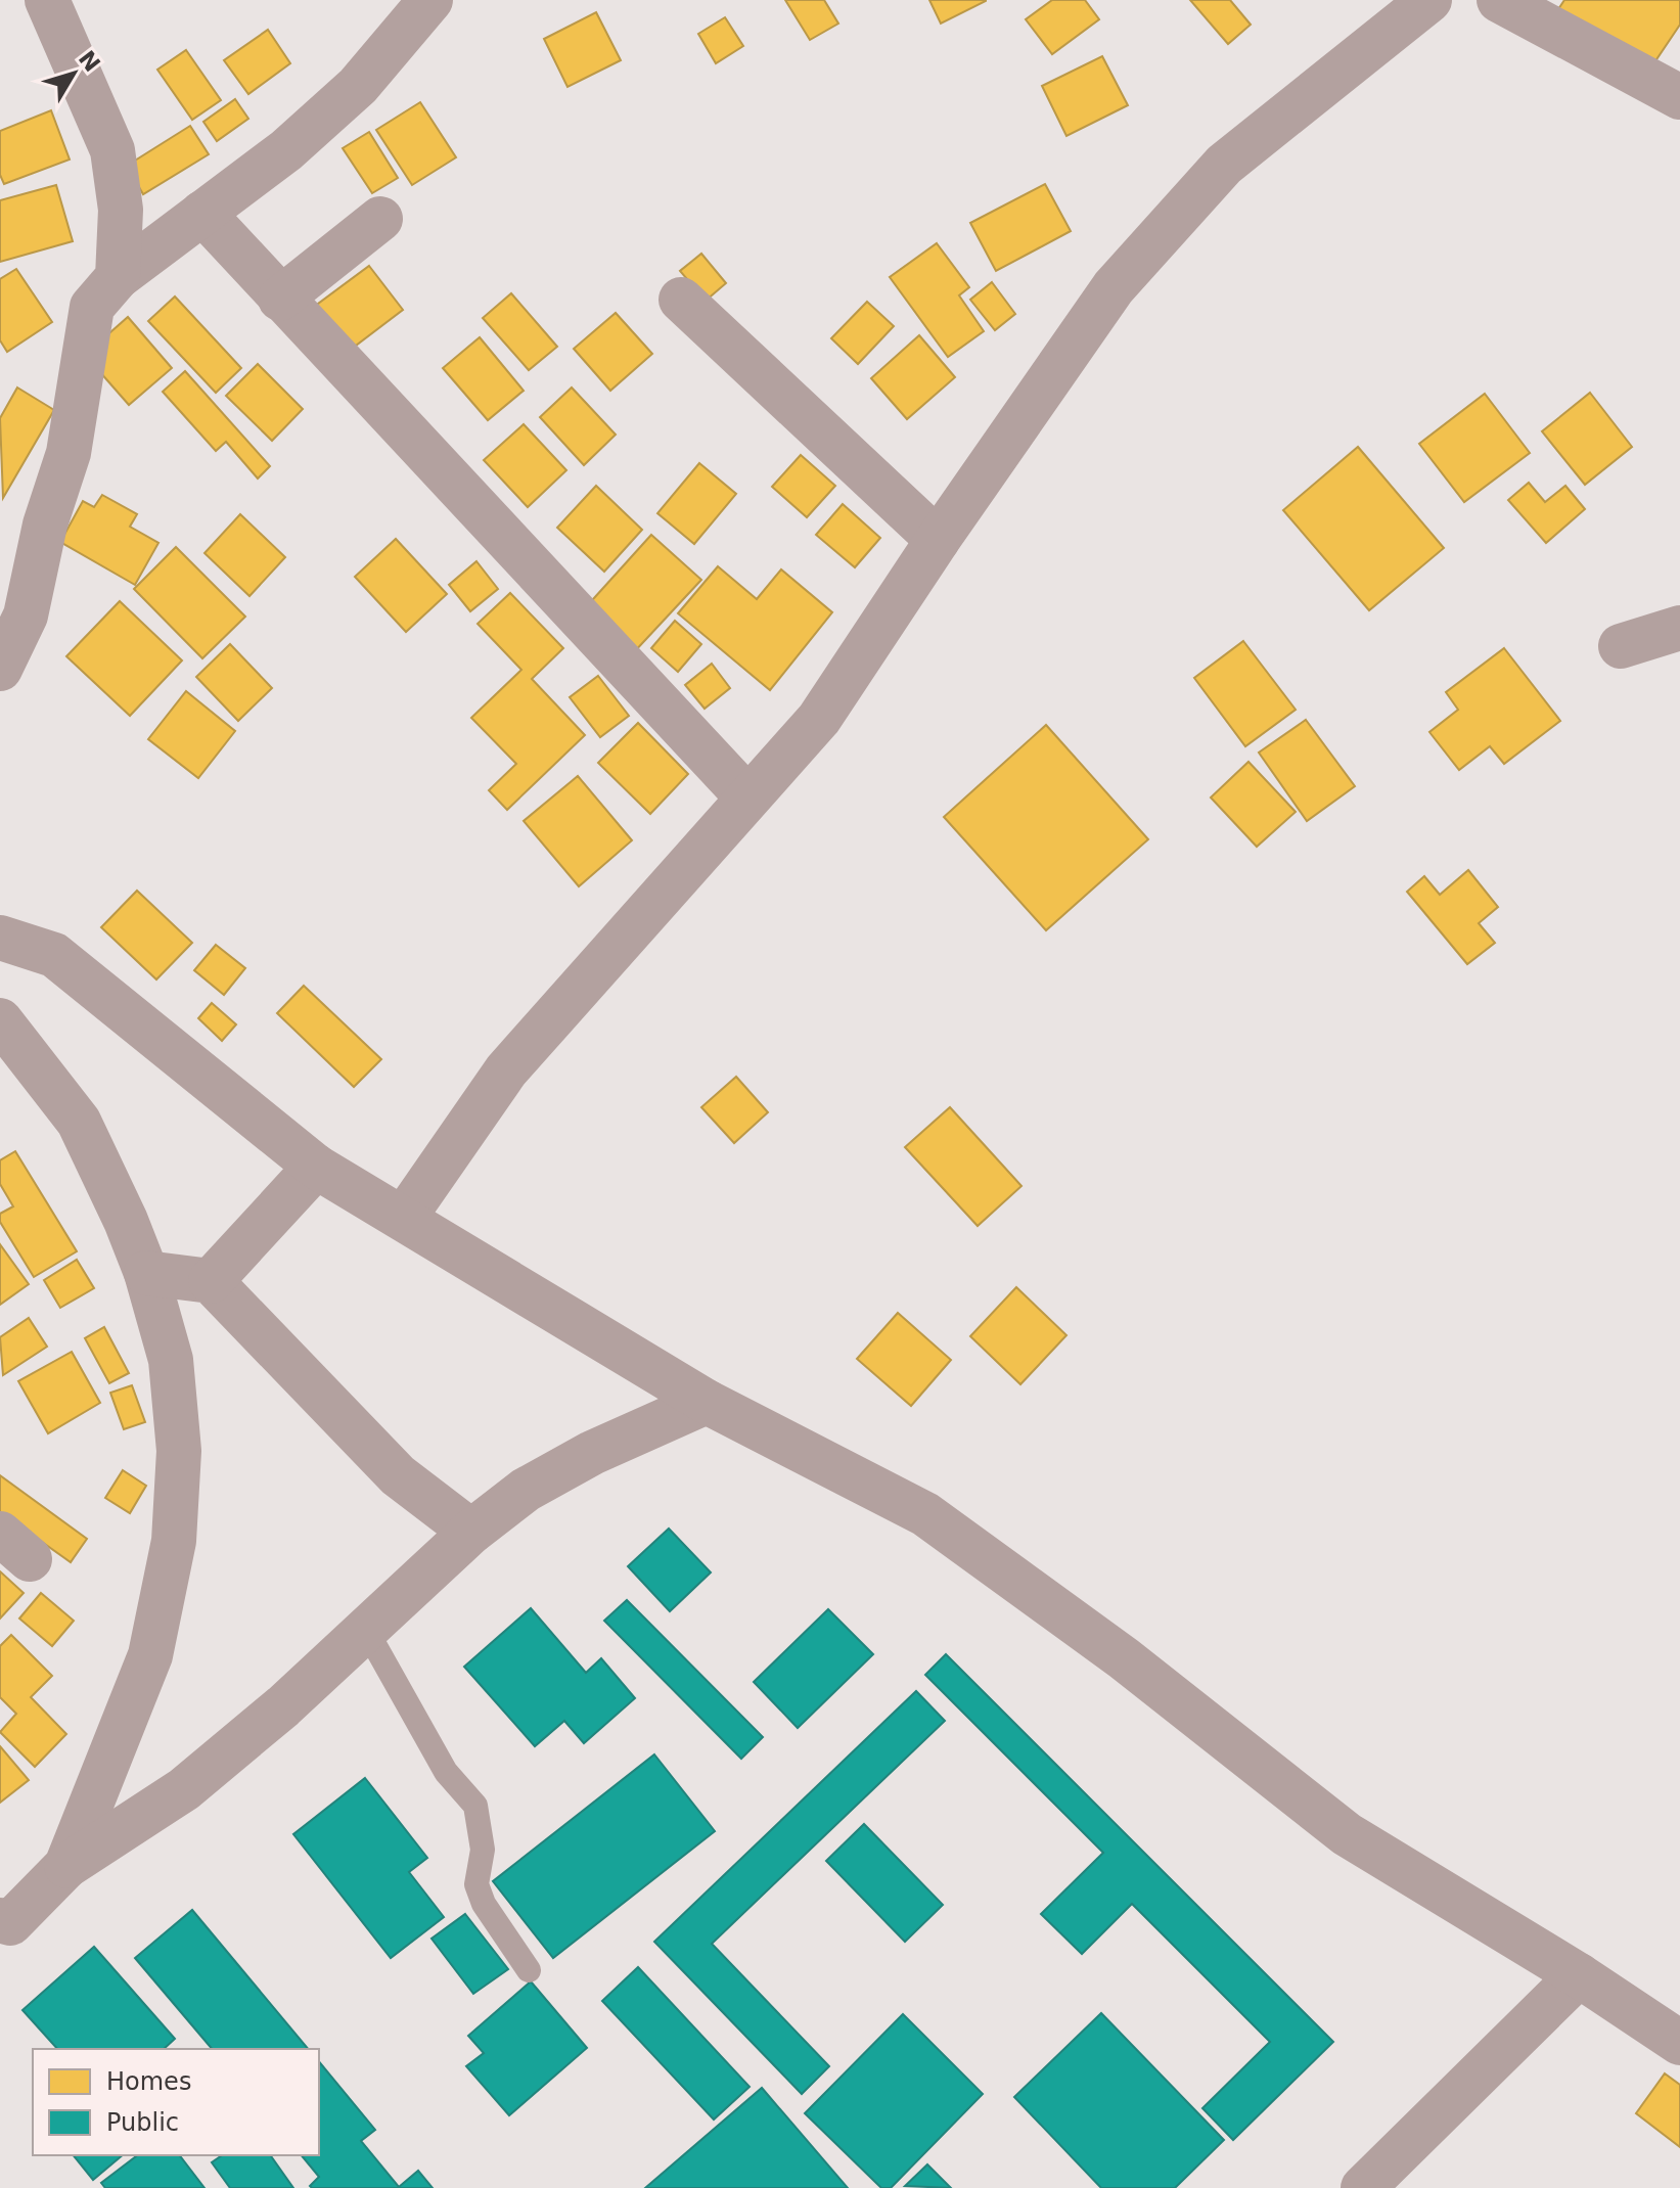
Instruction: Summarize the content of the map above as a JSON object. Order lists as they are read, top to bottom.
{
  "legend": ["Homes", "Public"],
  "north": "top right"
}
